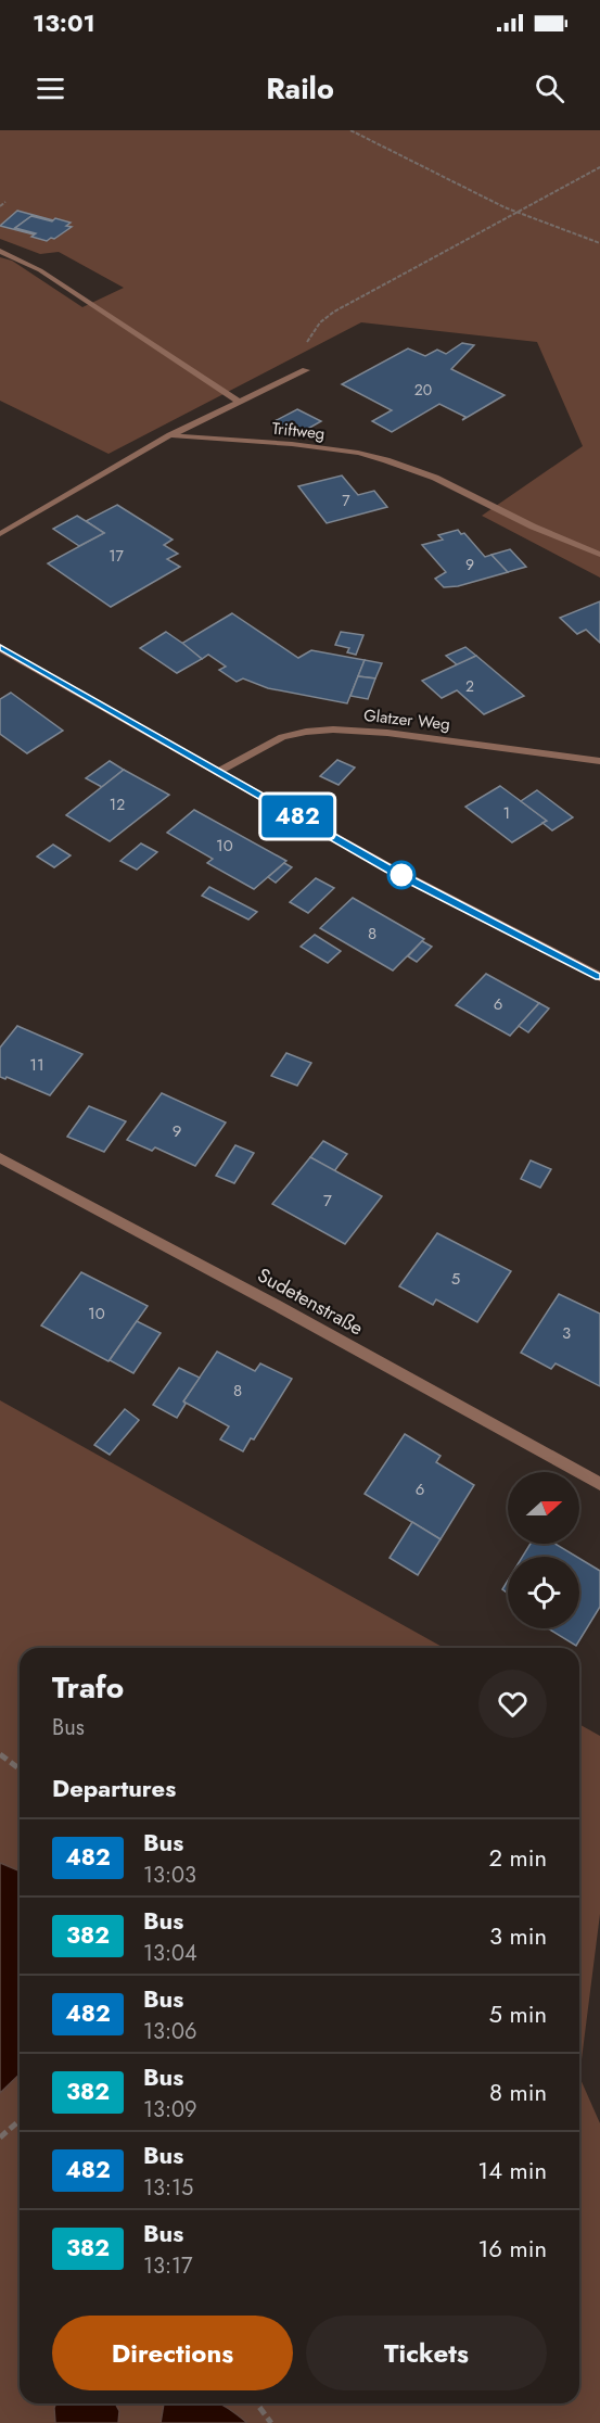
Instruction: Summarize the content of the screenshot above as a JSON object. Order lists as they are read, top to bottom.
{
  "streets": {
    "street": ["Triftweg", "Glatzer Weg", "Sudetenstraße"]
  },
  "lines": ["bus line 482"],
  "house_numbers": [
    "20",
    "7",
    "17",
    "9",
    "2",
    "12",
    "1",
    "10",
    "8",
    "6",
    "11",
    "9",
    "7",
    "5",
    "10",
    "3",
    "8",
    "6"
  ],
  "north": "right",
  "page": {
    "status": "13:01",
    "header": "Railo",
    "on_map": "482",
    "heading": [
      ["Trafo", "Bus"],
      "Departures"
    ],
    "list": [
      {
        "mark": "482",
        "name": "Bus",
        "note": "13:03",
        "value": "2 min"
      },
      {
        "mark": "382",
        "name": "Bus",
        "note": "13:04",
        "value": "3 min"
      },
      {
        "mark": "482",
        "name": "Bus",
        "note": "13:06",
        "value": "5 min"
      },
      {
        "mark": "382",
        "name": "Bus",
        "note": "13:09",
        "value": "8 min"
      },
      {
        "mark": "482",
        "name": "Bus",
        "note": "13:15",
        "value": "14 min"
      },
      {
        "mark": "382",
        "name": "Bus",
        "note": "13:17",
        "value": "16 min"
      }
    ],
    "buttons": ["Directions", "Tickets"]
  }
}
